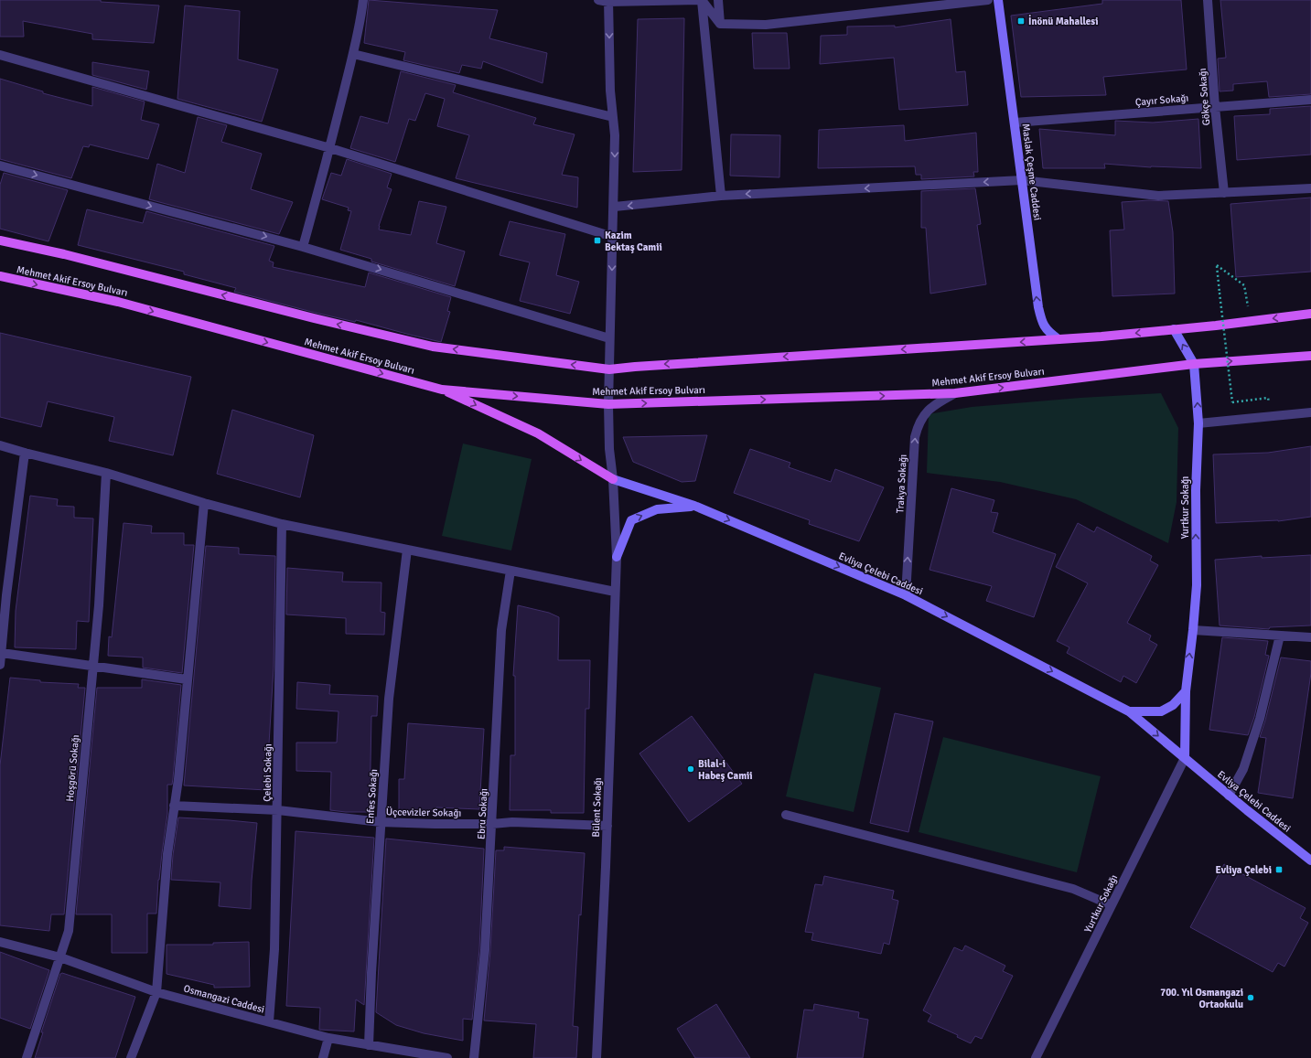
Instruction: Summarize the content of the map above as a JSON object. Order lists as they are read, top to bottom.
{
  "streets": {
    "main road": ["Mehmet Akif Ersoy Bulvarı"],
    "street": [
      "Gökçe Sokağı",
      "Çayır Sokağı",
      "Maslak Çeşme Caddesi",
      "Trakya Sokağı",
      "Yurtkur Sokağı",
      "Evliya Çelebi Caddesi",
      "Hoşgörü Sokağı",
      "Çelebi Sokağı",
      "Enfes Sokağı",
      "Bülent Sokağı",
      "Üçcevizler Sokağı",
      "Ebru Sokağı",
      "Osmangazi Caddesi"
    ]
  },
  "crossings": [
    ["Gökçe Sokağı", "Çayır Sokağı"],
    ["Çayır Sokağı", "Maslak Çeşme Caddesi"],
    ["Mehmet Akif Ersoy Bulvarı", "Trakya Sokağı"],
    ["Mehmet Akif Ersoy Bulvarı", "Yurtkur Sokağı"],
    ["Mehmet Akif Ersoy Bulvarı", "Bülent Sokağı"],
    ["Trakya Sokağı", "Evliya Çelebi Caddesi"],
    ["Yurtkur Sokağı", "Evliya Çelebi Caddesi"],
    ["Evliya Çelebi Caddesi", "Bülent Sokağı"],
    ["Hoşgörü Sokağı", "Osmangazi Caddesi"],
    ["Çelebi Sokağı", "Üçcevizler Sokağı"],
    ["Çelebi Sokağı", "Osmangazi Caddesi"],
    ["Enfes Sokağı", "Üçcevizler Sokağı"],
    ["Enfes Sokağı", "Osmangazi Caddesi"],
    ["Bülent Sokağı", "Üçcevizler Sokağı"],
    ["Üçcevizler Sokağı", "Ebru Sokağı"]
  ],
  "one_way": [
    "Maslak Çeşme Caddesi",
    "Trakya Sokağı",
    "Yurtkur Sokağı",
    "Evliya Çelebi Caddesi"
  ],
  "places": {
    "transit": ["İnönü Mahallesi", "Kazim Bektaş Camii", "Evliya Çelebi"],
    "other": ["Bilal-i Habeş Camii", "700. Yıl Osmangazi Ortaokulu"]
  }
}
